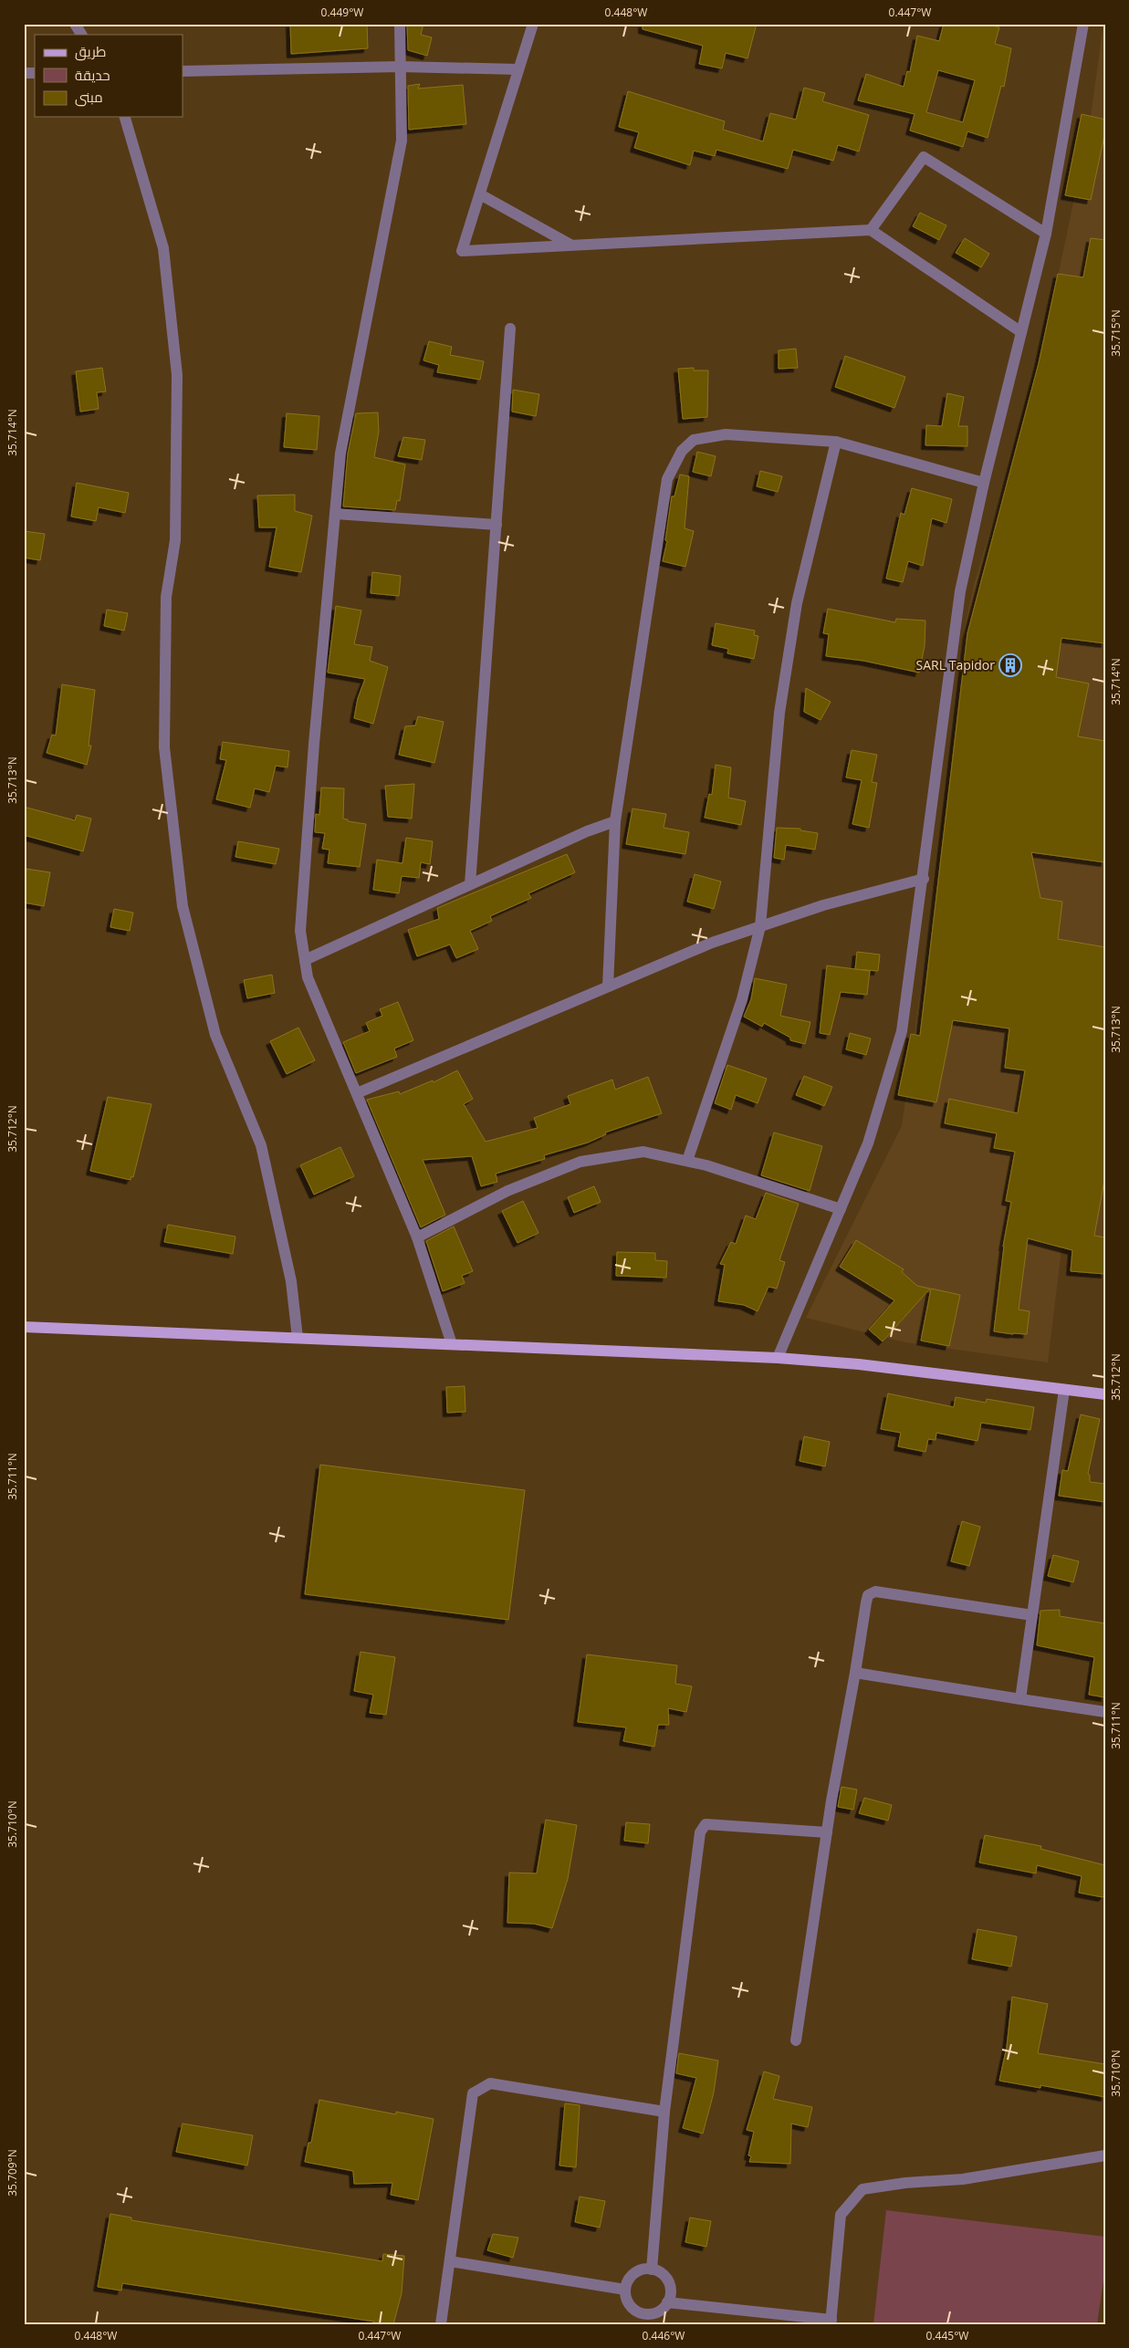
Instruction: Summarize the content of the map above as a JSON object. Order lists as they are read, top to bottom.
{
  "places": {
    "building": ["SARL Tapidor"]
  },
  "legend": ["طريق", "حديقة", "مبنى"],
  "coordinates": [
    "0.449°W",
    "0.448°W",
    "0.447°W",
    "35.715°N",
    "35.714°N",
    "35.713°N",
    "35.712°N",
    "35.711°N",
    "35.710°N",
    "35.709°N",
    "0.446°W",
    "0.445°W"
  ]
}
